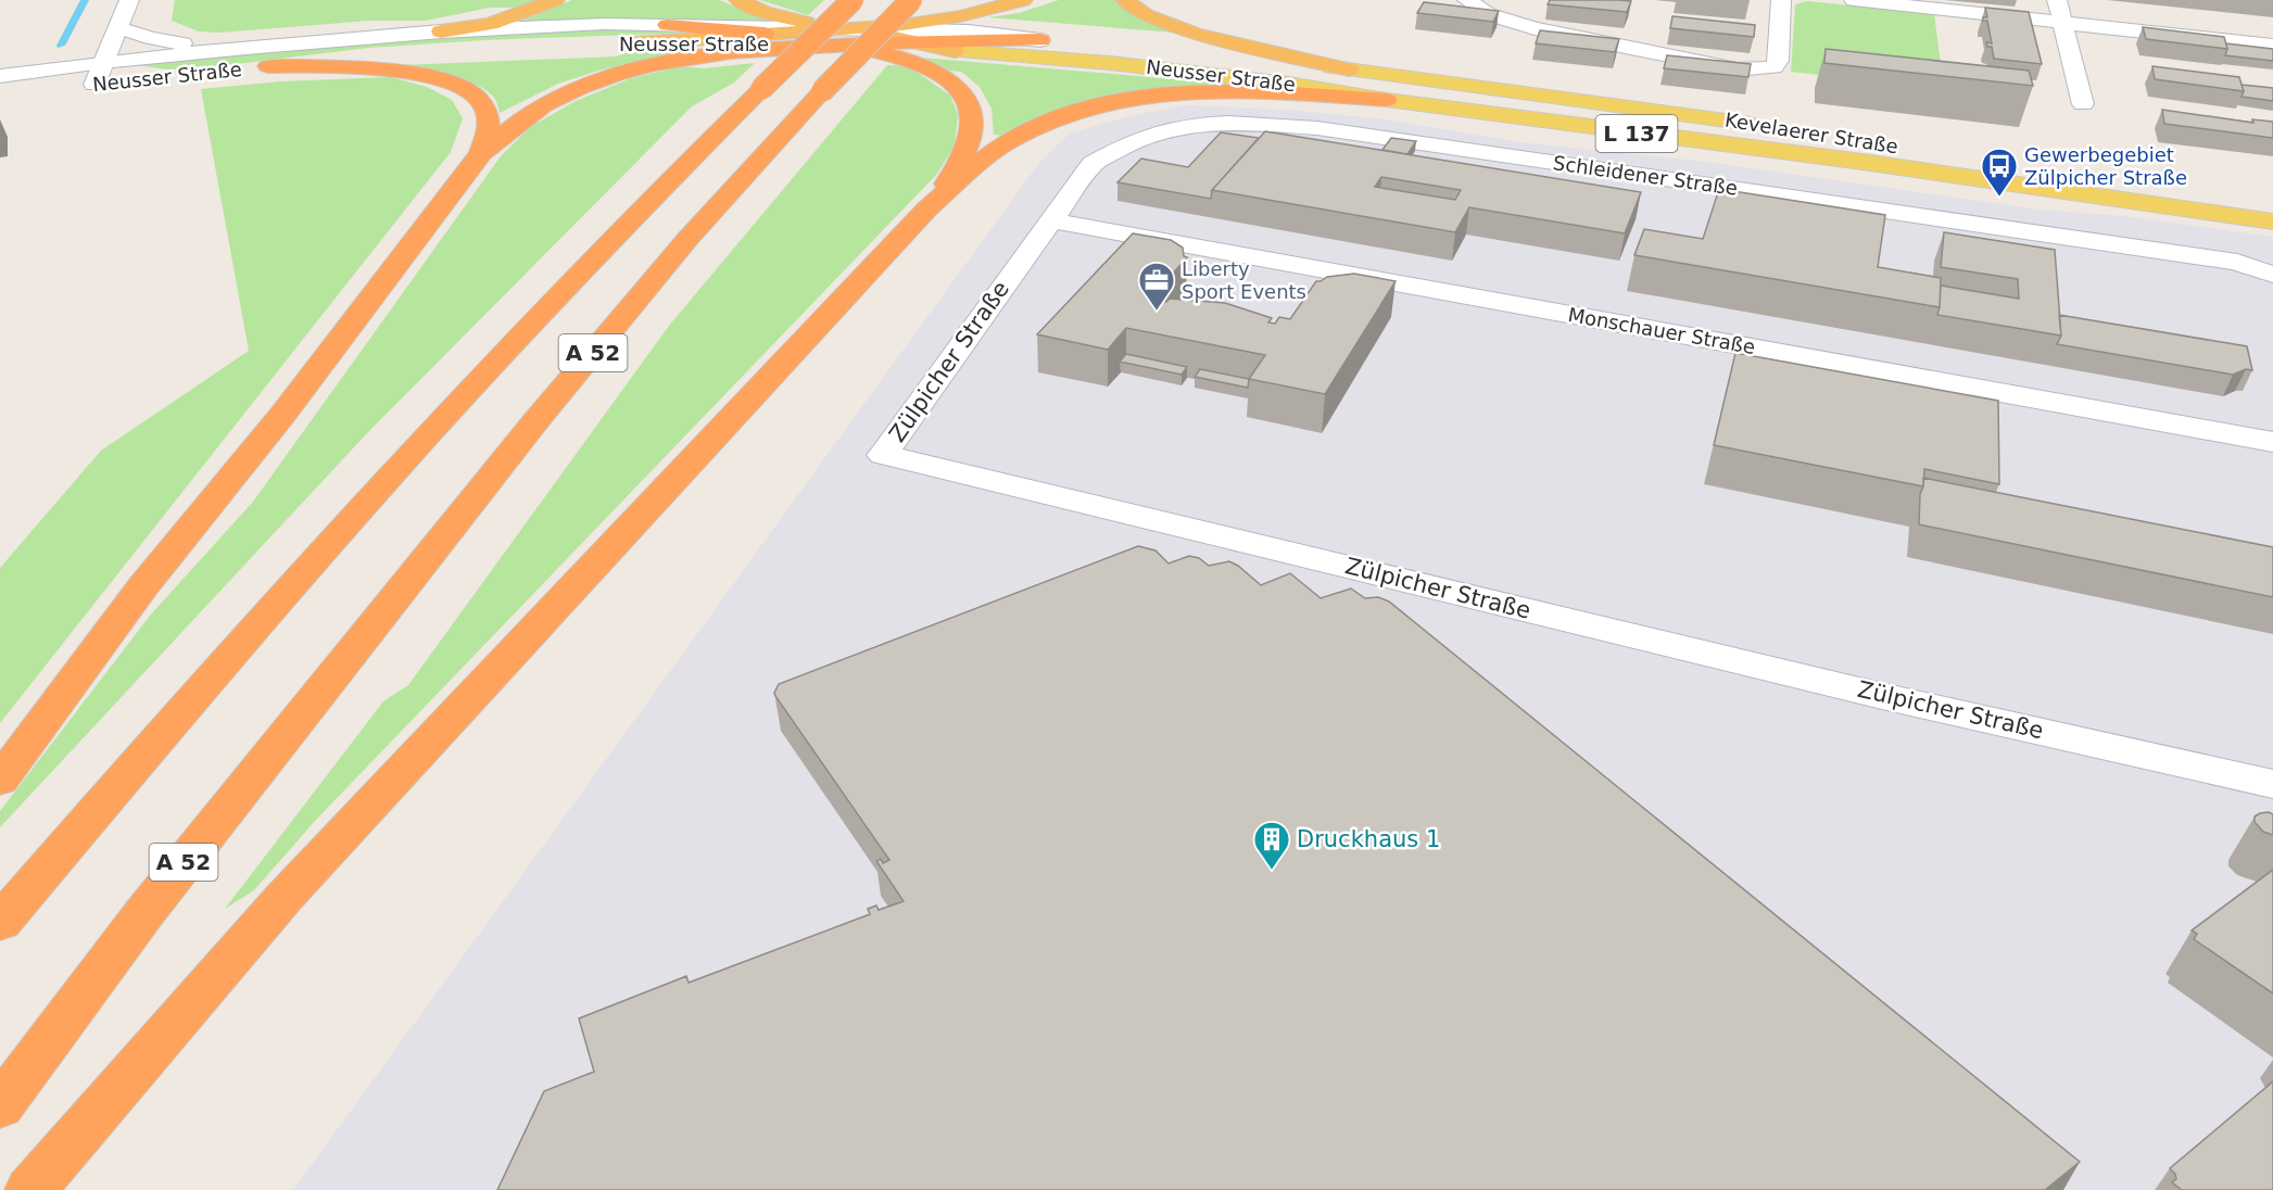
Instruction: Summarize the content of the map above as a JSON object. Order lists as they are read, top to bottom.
{
  "streets": {
    "highway": ["A 52"],
    "main road": ["Neusser Straße", "L 137", "Kevelaerer Straße"],
    "street": ["Schleidener Straße", "Monschauer Straße", "Zülpicher Straße"]
  },
  "crossings": [
    ["Neusser Straße", "Kevelaerer Straße"],
    ["Schleidener Straße", "Monschauer Straße"],
    ["Schleidener Straße", "Zülpicher Straße"],
    ["Monschauer Straße", "Zülpicher Straße"]
  ],
  "places": {
    "bus stop": ["Gewerbegebiet Zülpicher Straße"],
    "office": ["Liberty Sport Events"],
    "building": ["Druckhaus 1"]
  }
}
